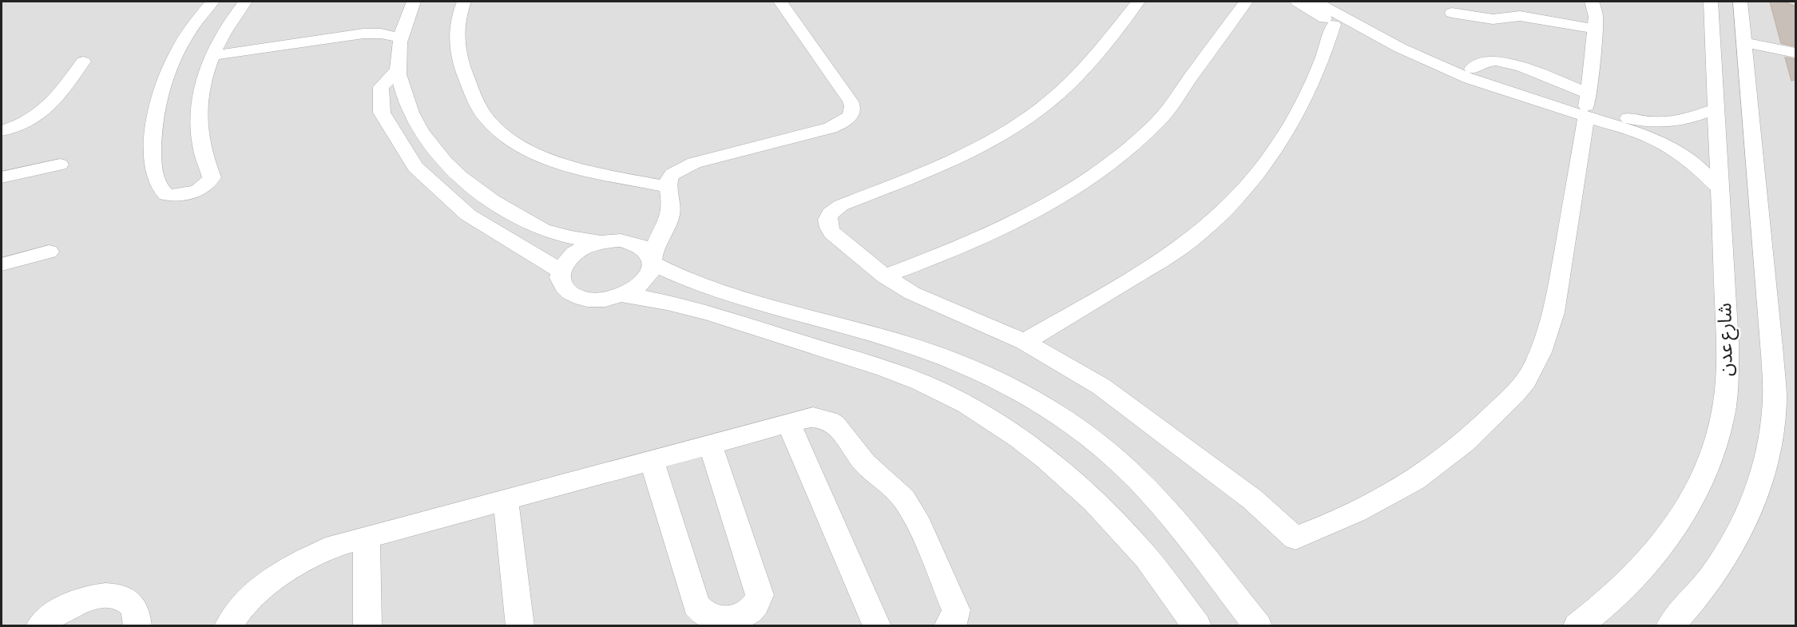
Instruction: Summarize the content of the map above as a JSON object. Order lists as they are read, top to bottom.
{
  "streets": {
    "street": ["شارع عدن"]
  }
}
